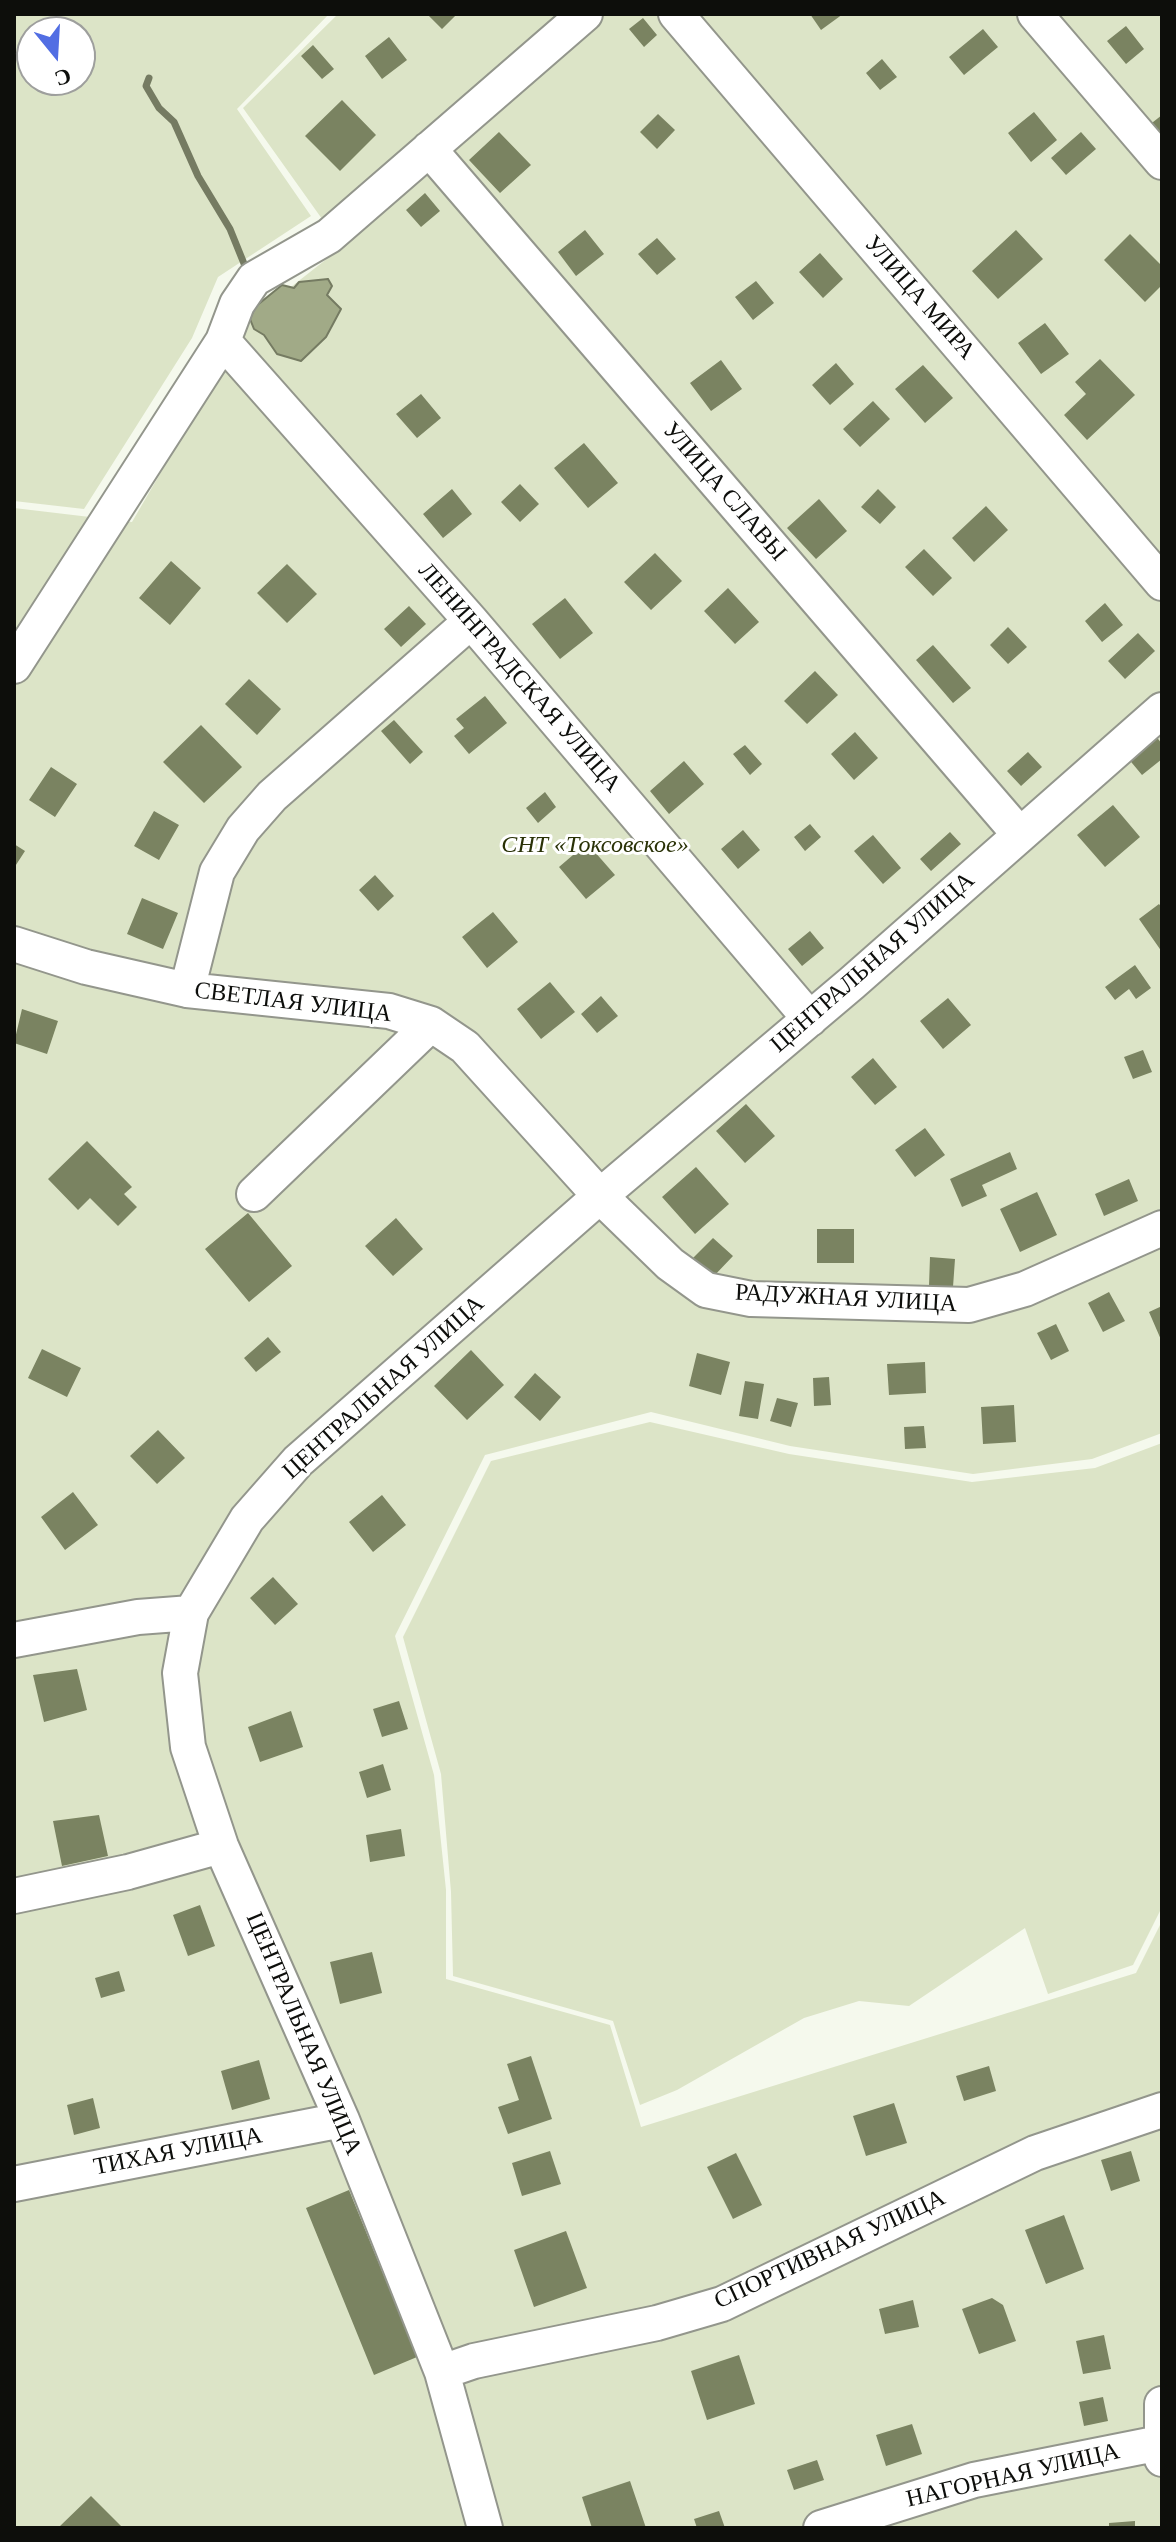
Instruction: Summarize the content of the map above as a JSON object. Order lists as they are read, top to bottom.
{
  "streets": {
    "street": [
      "УЛИЦА МИРА",
      "УЛИЦА СЛАВЫ",
      "ЛЕНИНГРАДСКАЯ УЛИЦА",
      "ЦЕНТРАЛЬНАЯ УЛИЦА",
      "СВЕТЛАЯ УЛИЦА",
      "РАДУЖНАЯ УЛИЦА",
      "ТИХАЯ УЛИЦА",
      "СПОРТИВНАЯ УЛИЦА",
      "НАГОРНАЯ УЛИЦА"
    ]
  },
  "crossings": [
    ["УЛИЦА СЛАВЫ", "ЦЕНТРАЛЬНАЯ УЛИЦА"],
    ["ЛЕНИНГРАДСКАЯ УЛИЦА", "ЦЕНТРАЛЬНАЯ УЛИЦА"],
    ["ЦЕНТРАЛЬНАЯ УЛИЦА", "СВЕТЛАЯ УЛИЦА"],
    ["ЦЕНТРАЛЬНАЯ УЛИЦА", "РАДУЖНАЯ УЛИЦА"],
    ["ЦЕНТРАЛЬНАЯ УЛИЦА", "ТИХАЯ УЛИЦА"],
    ["ЦЕНТРАЛЬНАЯ УЛИЦА", "СПОРТИВНАЯ УЛИЦА"],
    ["СВЕТЛАЯ УЛИЦА", "РАДУЖНАЯ УЛИЦА"]
  ],
  "parks": ["СНТ «Токсовское»"],
  "north": "bottom"
}
